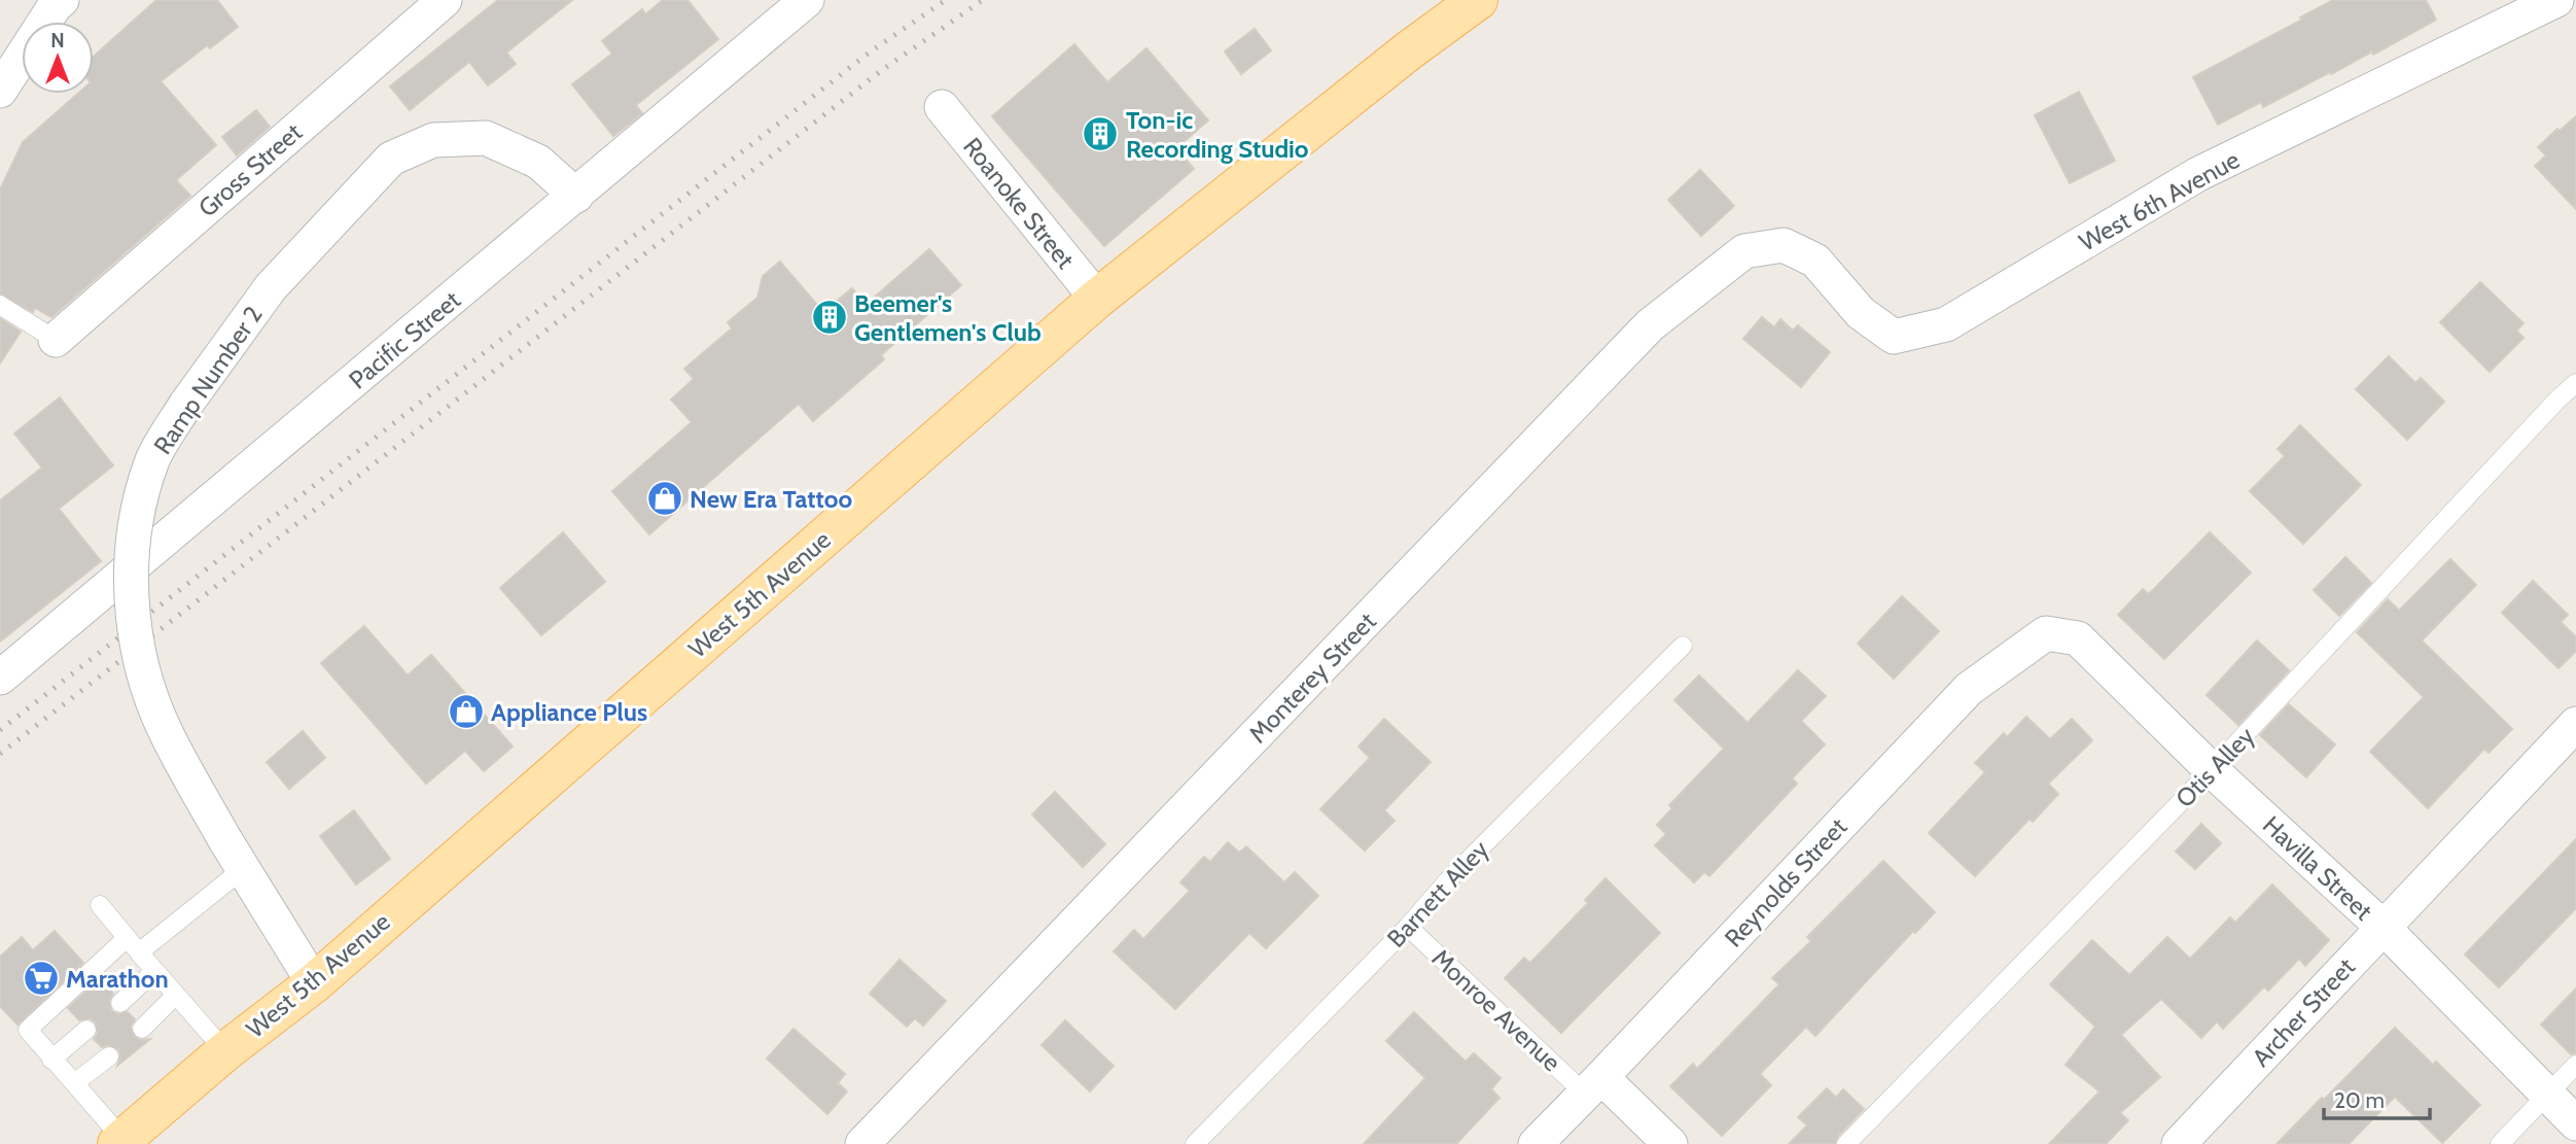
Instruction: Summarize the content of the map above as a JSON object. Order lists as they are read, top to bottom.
{
  "streets": {
    "main road": ["West 5th Avenue"],
    "street": [
      "Gross Street",
      "West 6th Avenue",
      "Roanoke Street",
      "Pacific Street",
      "Ramp Number 2",
      "Monterey Street",
      "Havilla Street",
      "Reynolds Street",
      "Monroe Avenue",
      "Archer Street"
    ],
    "lane": ["Otis Alley", "Barnett Alley"]
  },
  "crossings": [
    ["West 6th Avenue", "Monterey Street"],
    ["Roanoke Street", "West 5th Avenue"],
    ["Pacific Street", "Ramp Number 2"],
    ["Ramp Number 2", "West 5th Avenue"],
    ["Otis Alley", "Havilla Street"],
    ["Havilla Street", "Reynolds Street"],
    ["Havilla Street", "Archer Street"],
    ["Reynolds Street", "Monroe Avenue"],
    ["Barnett Alley", "Monroe Avenue"]
  ],
  "places": {
    "building": ["Ton-ic Recording Studio", "Beemer's Gentlemen's Club"],
    "shop": ["New Era Tattoo", "Appliance Plus"],
    "supermarket": ["Marathon"]
  },
  "scale_bar": "20 m",
  "north": "top"
}
